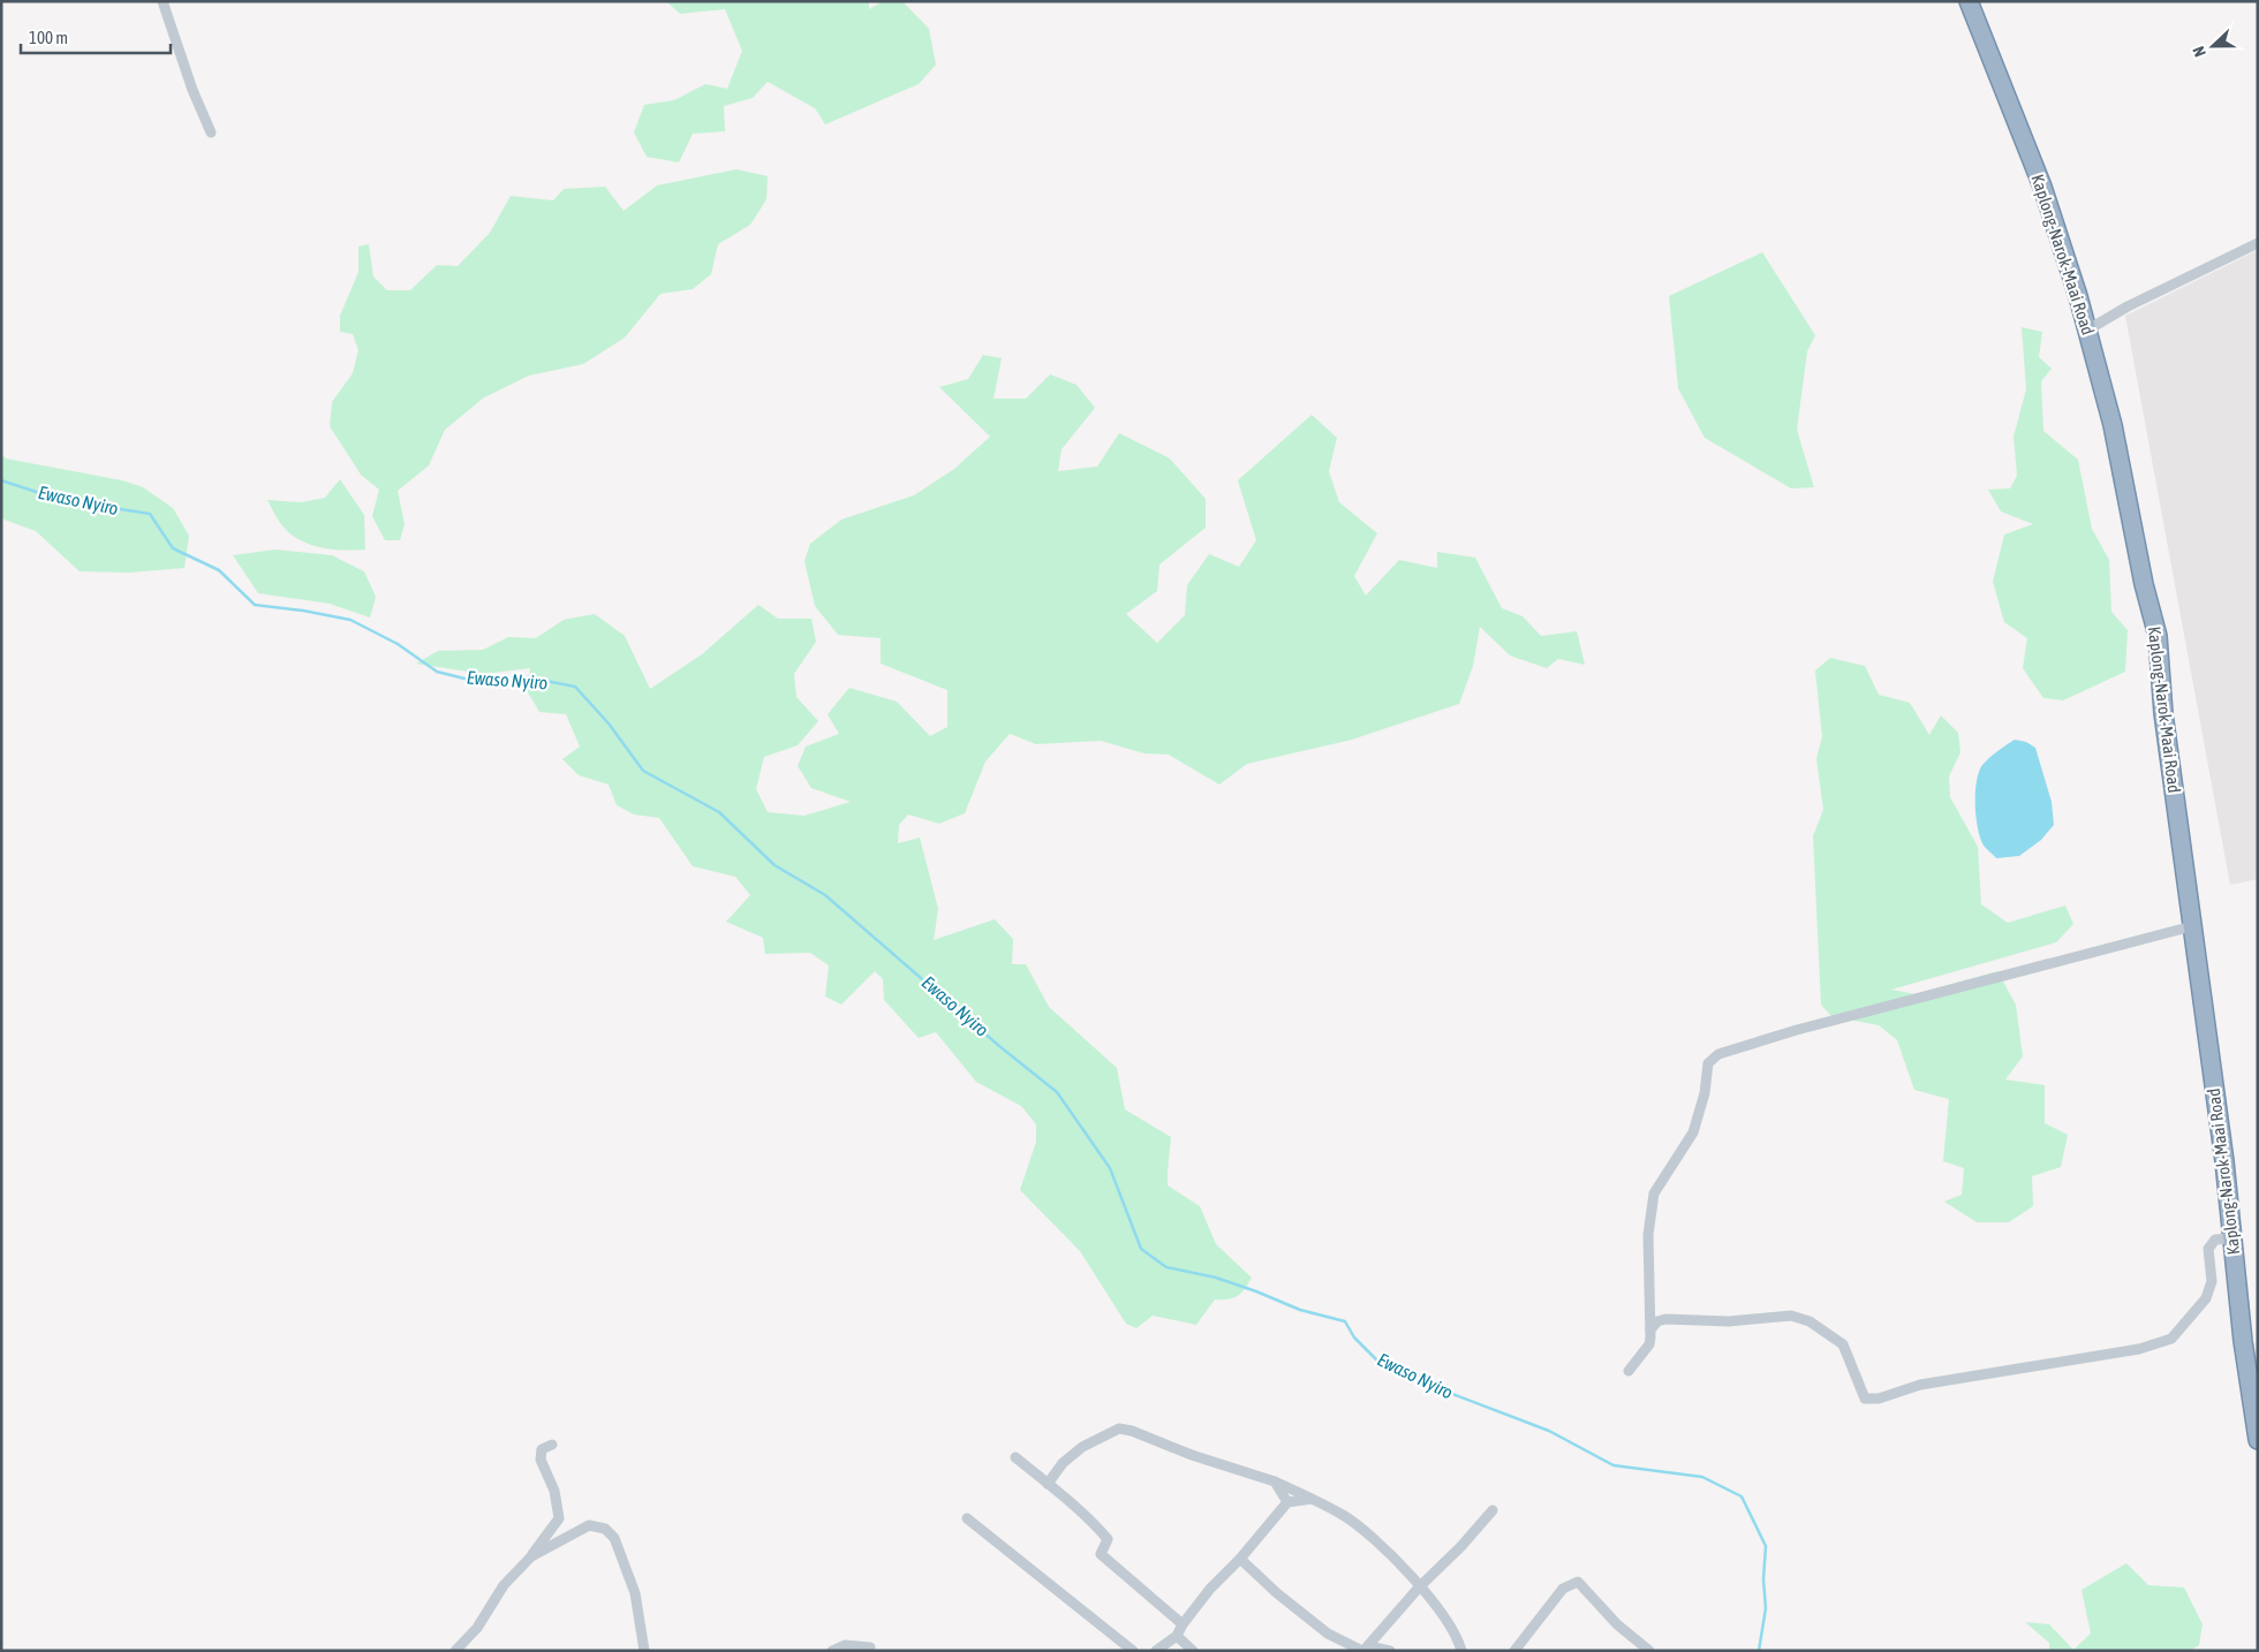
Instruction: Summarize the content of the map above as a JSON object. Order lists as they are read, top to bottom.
{
  "streets": {
    "highway": ["Kaplong-Narok-Maai Road"]
  },
  "water": ["Ewaso Nyiro"],
  "scale_bar": "100 m",
  "north": "left"
}
